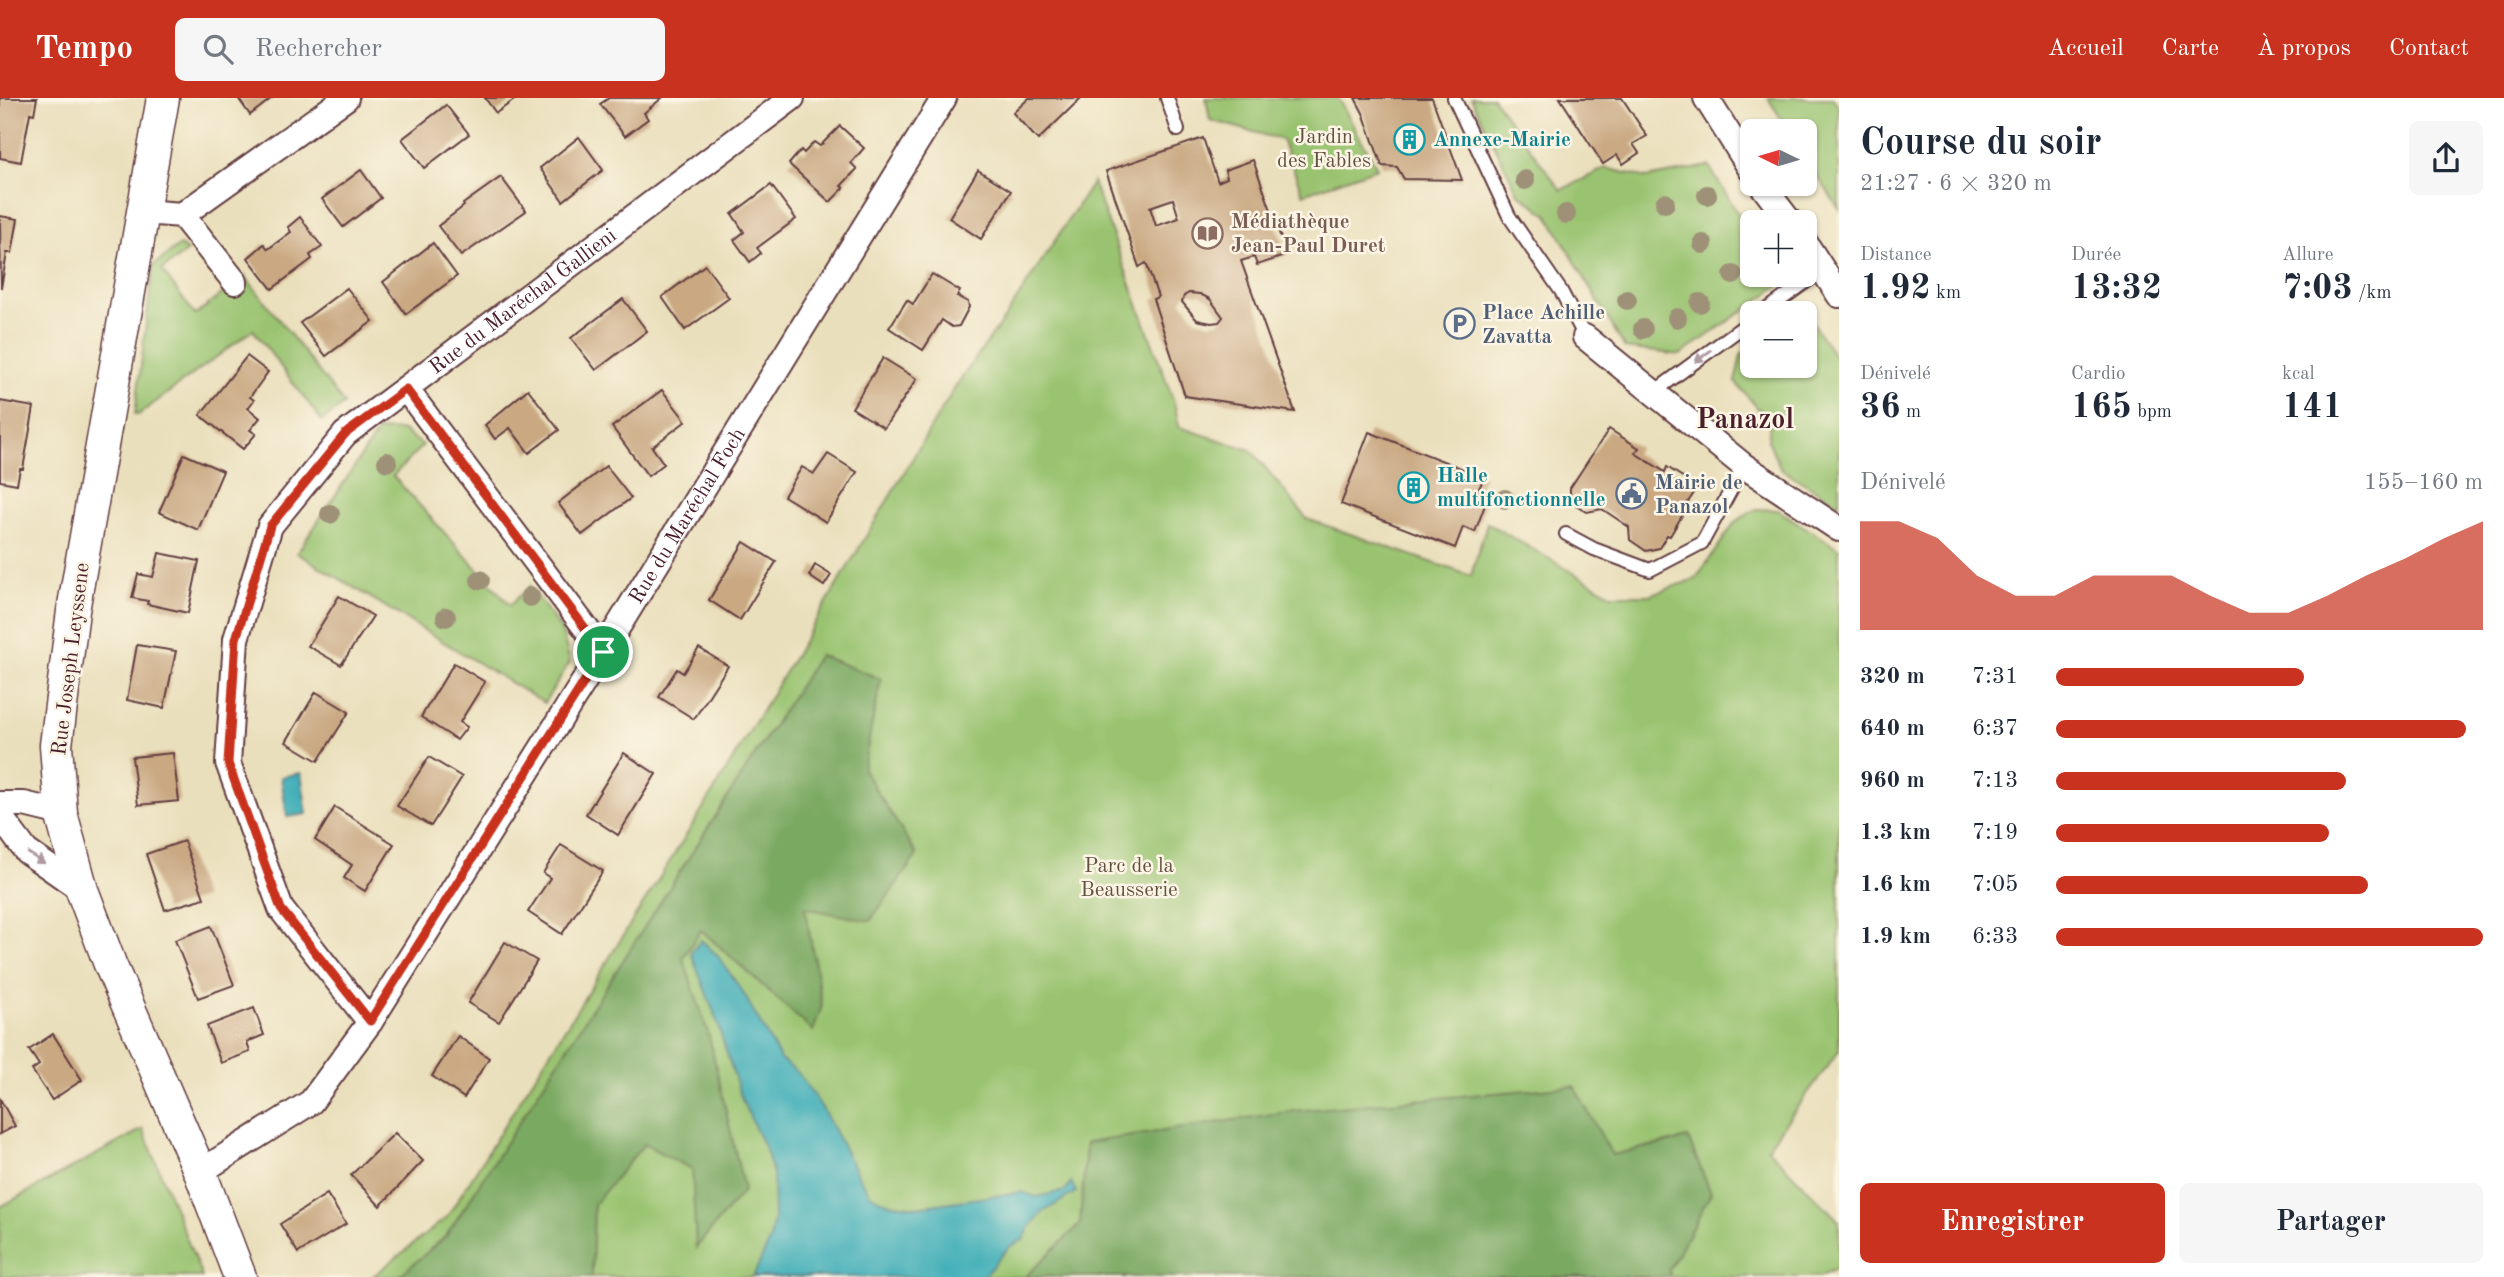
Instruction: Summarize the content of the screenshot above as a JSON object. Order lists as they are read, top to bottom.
{
  "streets": {
    "street": ["Rue du Maréchal Gallieni", "Rue du Maréchal Foch", "Rue Joseph Leyssene"]
  },
  "crossings": [
    ["Rue du Maréchal Gallieni", "Rue du Maréchal Foch"],
    ["Rue du Maréchal Foch", "Rue Joseph Leyssene"]
  ],
  "districts": ["Panazol"],
  "parks": ["Jardin des Fables", "Parc de la Beausserie"],
  "places": {
    "building": ["Annexe-Mairie", "Halle multifonctionnelle"],
    "library": ["Médiathèque Jean-Paul Duret"],
    "parking": ["Place Achille Zavatta"],
    "public building": ["Mairie de Panazol"]
  },
  "north": "left",
  "page": {
    "header": "Tempo",
    "search": "Rechercher",
    "nav": [
      "Accueil",
      "Carte",
      "À propos",
      "Contact"
    ],
    "heading": ["Course du soir", "21:27 · 6 × 320 m"],
    "map_buttons": ["+", "−"],
    "stats": [
      ["Distance", "1.92 km"],
      ["Durée", "13:32"],
      ["Allure", "7:03 /km"],
      ["Dénivelé", "36 m"],
      ["Cardio", "165 bpm"],
      ["kcal", "141"]
    ],
    "chart": ["Dénivelé", "155–160 m"],
    "list": [
      {
        "name": "320 m",
        "note": "7:31"
      },
      {
        "name": "640 m",
        "note": "6:37"
      },
      {
        "name": "960 m",
        "note": "7:13"
      },
      {
        "name": "1.3 km",
        "note": "7:19"
      },
      {
        "name": "1.6 km",
        "note": "7:05"
      },
      {
        "name": "1.9 km",
        "note": "6:33"
      }
    ],
    "buttons": ["Enregistrer", "Partager"]
  }
}
